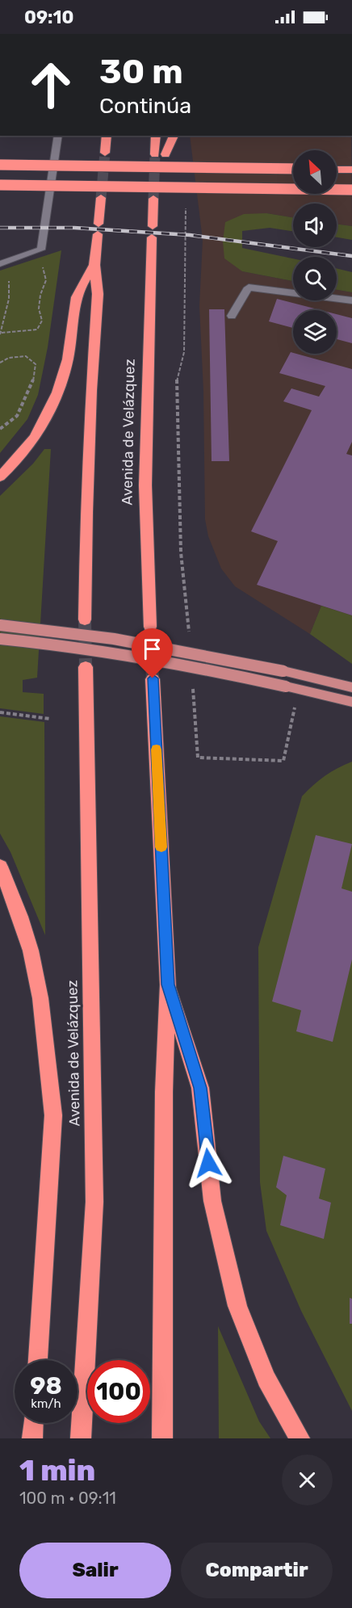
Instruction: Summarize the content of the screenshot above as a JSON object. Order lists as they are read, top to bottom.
{
  "streets": {
    "highway": ["Avenida de Velázquez"]
  },
  "north": "top left",
  "page": {
    "status": "09:10",
    "turn": ["30 m", "Continúa"],
    "speed": "98 km/h",
    "limit": "100",
    "heading": ["1 min", "100 m · 09:11"],
    "buttons": ["Salir", "Compartir"]
  }
}
